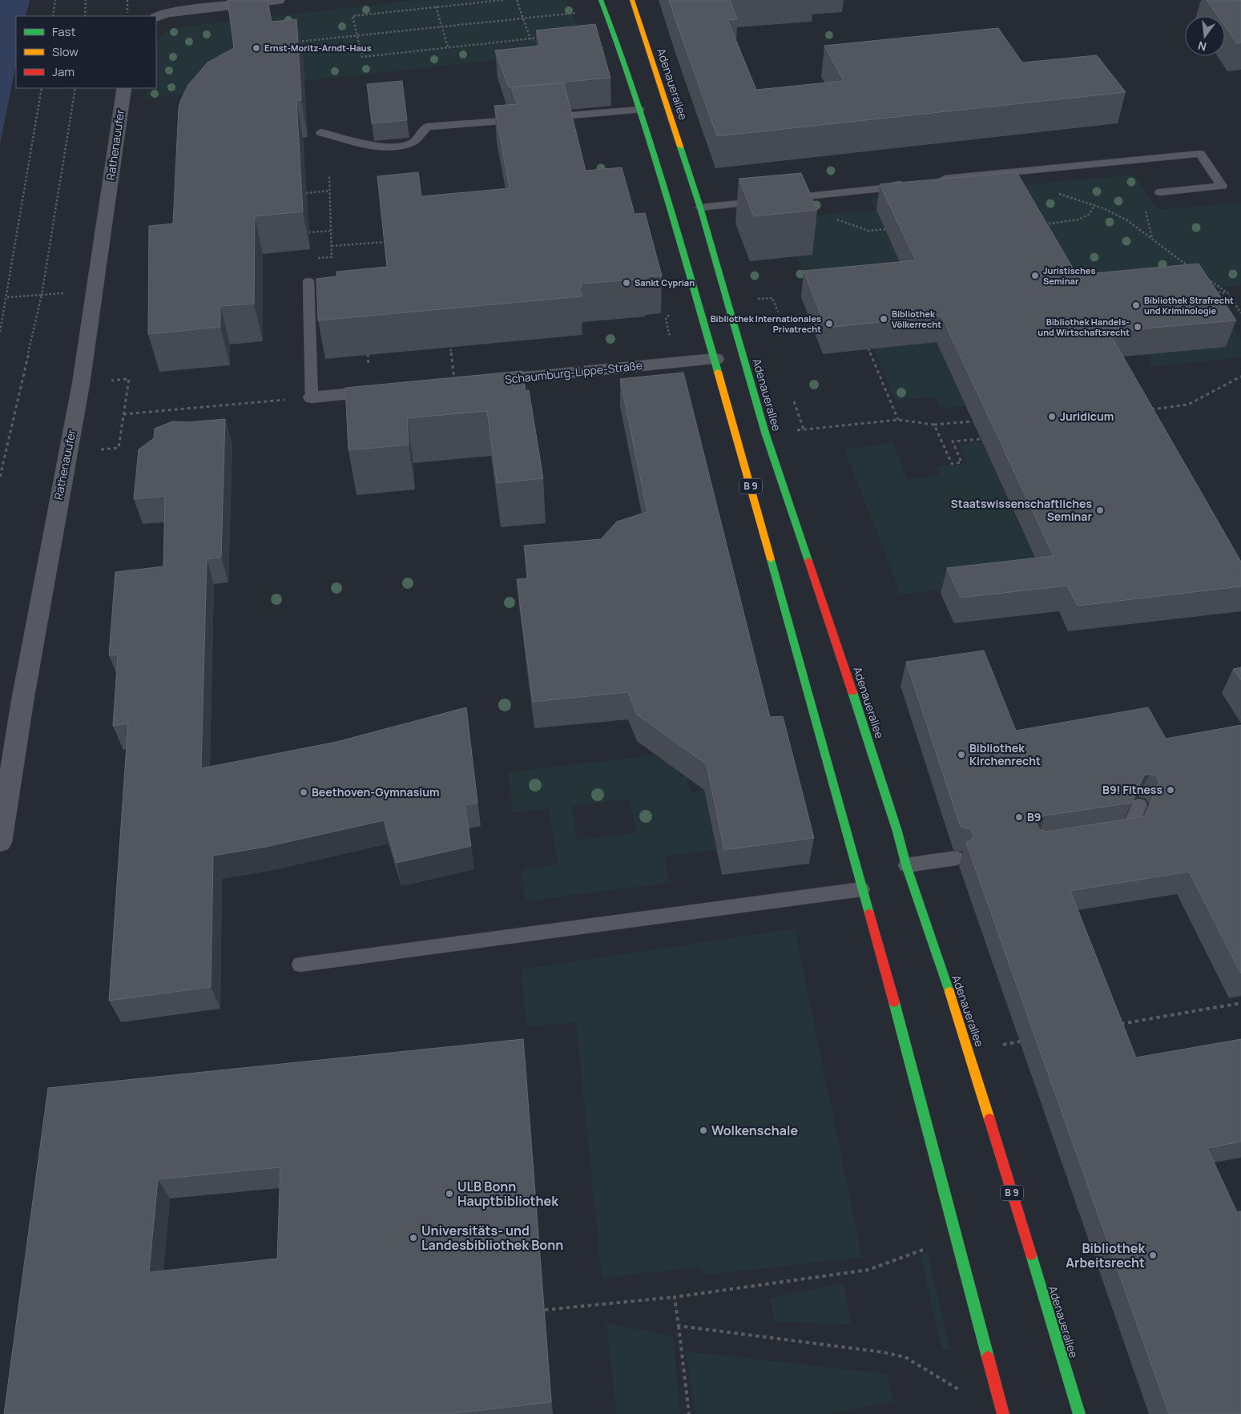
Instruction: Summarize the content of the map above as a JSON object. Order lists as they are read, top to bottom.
{
  "streets": {
    "main road": ["Adenauerallee", "B 9"],
    "street": ["Rathenauufer", "Schaumburg-Lippe-Straße"]
  },
  "crossings": [
    ["Schaumburg-Lippe-Straße", "B 9"]
  ],
  "places": [
    "Ernst-Moritz-Arndt-Haus",
    "Juristisches Seminar",
    "Sankt Cyprian",
    "Bibliothek Strafrecht und Kriminologie",
    "Bibliothek Völkerrecht",
    "Bibliothek Internationales Privatrecht",
    "Bibliothek Handels- und Wirtschaftsrecht",
    "Juridicum",
    "Staatswissenschaftliches Seminar",
    "Bibliothek Kirchenrecht",
    "B9! Fitness",
    "Beethoven-Gymnasium",
    "B9",
    "Wolkenschale",
    "ULB Bonn Hauptbibliothek",
    "Universitäts- und Landesbibliothek Bonn",
    "Bibliothek Arbeitsrecht"
  ],
  "legend": ["Fast", "Slow", "Jam"],
  "north": "bottom"
}
